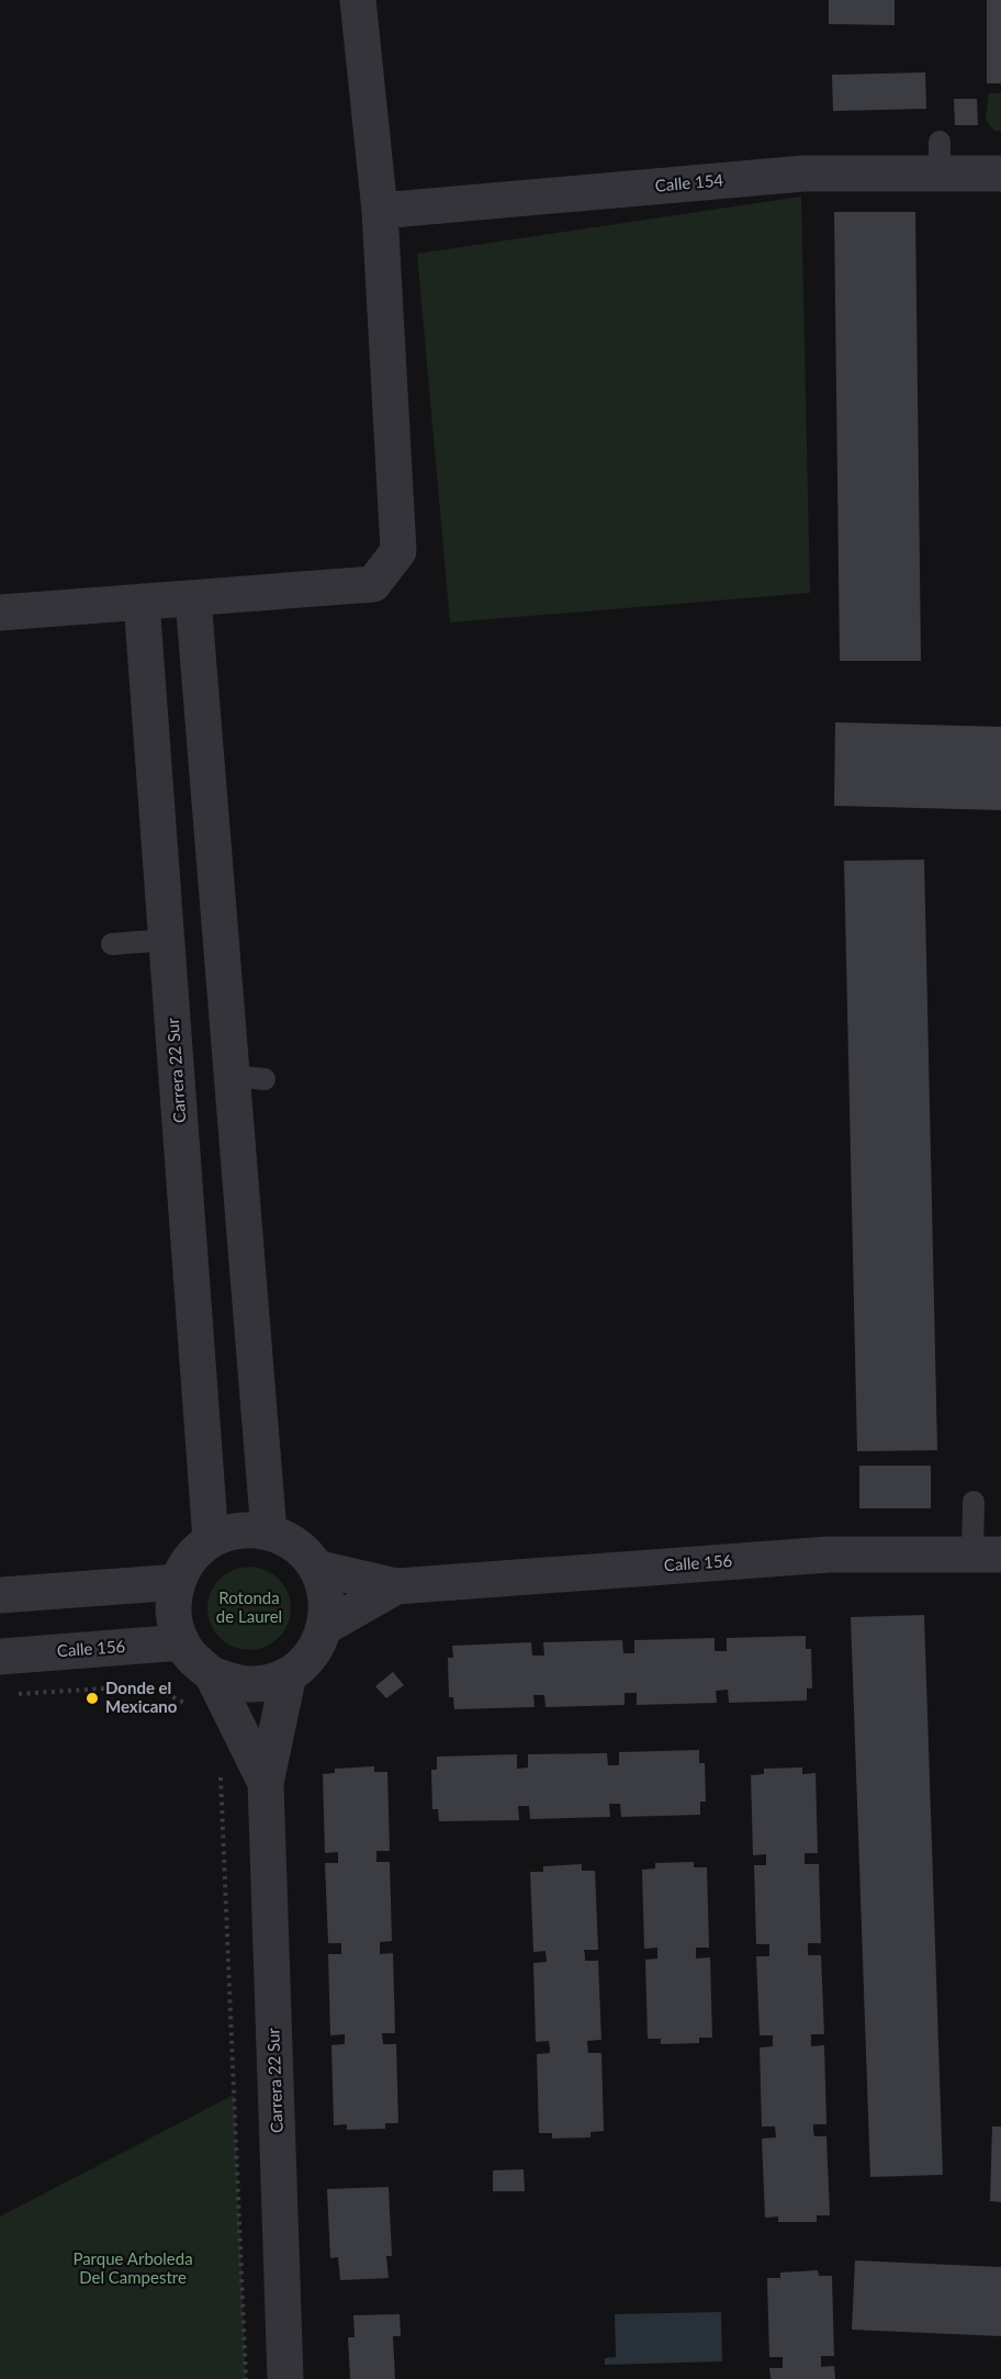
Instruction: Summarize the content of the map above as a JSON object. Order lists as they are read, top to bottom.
{
  "streets": {
    "street": ["Calle 154", "Carrera 22 Sur", "Calle 156"]
  },
  "crossings": [
    ["Carrera 22 Sur", "Calle 156"]
  ],
  "parks": ["Rotonda de Laurel", "Parque Arboleda Del Campestre"],
  "places": ["Donde el Mexicano"]
}
